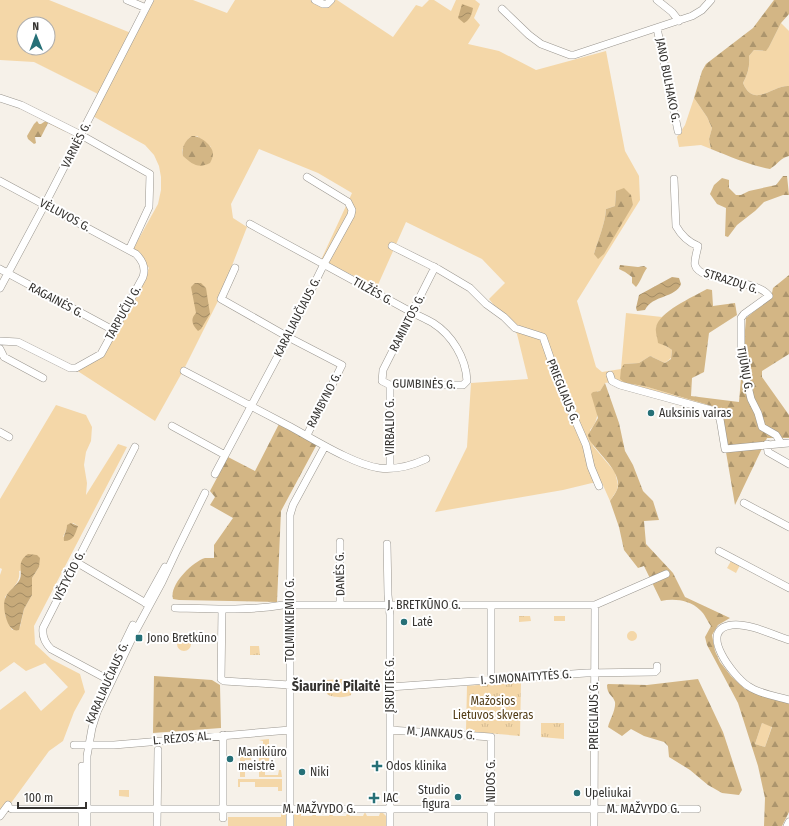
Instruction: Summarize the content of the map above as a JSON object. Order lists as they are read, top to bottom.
{
  "streets": {
    "street": [
      "JANO BULHAKO G.",
      "VARNĖS G.",
      "VĖLUVOS G.",
      "STRAZDŲ G.",
      "TILŽĖS G.",
      "RAGAINĖS G.",
      "TARPUČIŲ G.",
      "KARALIAUČIAUS G.",
      "RAMINTOS G.",
      "TIJŪNŲ G.",
      "GUMBINĖS G.",
      "PRIEGLIAUS G.",
      "RAMBYNO G.",
      "VIRBALIO G.",
      "DANĖS G.",
      "VIŠTYČIO G.",
      "J. BRETKŪNO G.",
      "TOLMINKIEMIO G.",
      "I. SIMONAITYTĖS G.",
      "ĮSRUTIES G.",
      "M. JANKAUS G.",
      "L. RĖZOS AL.",
      "NIDOS G.",
      "M. MAŽVYDO G."
    ]
  },
  "crossings": [
    ["VARNĖS G.", "VĖLUVOS G."],
    ["VARNĖS G.", "RAGAINĖS G."],
    ["VĖLUVOS G.", "TARPUČIŲ G."],
    ["STRAZDŲ G.", "TIJŪNŲ G."],
    ["TILŽĖS G.", "KARALIAUČIAUS G."],
    ["TILŽĖS G.", "RAMINTOS G."],
    ["TILŽĖS G.", "GUMBINĖS G."],
    ["RAGAINĖS G.", "TARPUČIŲ G."],
    ["KARALIAUČIAUS G.", "RAMBYNO G."],
    ["KARALIAUČIAUS G.", "VIŠTYČIO G."],
    ["KARALIAUČIAUS G.", "L. RĖZOS AL."],
    ["KARALIAUČIAUS G.", "M. MAŽVYDO G."],
    ["RAMINTOS G.", "GUMBINĖS G."],
    ["RAMINTOS G.", "PRIEGLIAUS G."],
    ["GUMBINĖS G.", "VIRBALIO G."],
    ["PRIEGLIAUS G.", "J. BRETKŪNO G."],
    ["PRIEGLIAUS G.", "I. SIMONAITYTĖS G."],
    ["PRIEGLIAUS G.", "M. MAŽVYDO G."],
    ["DANĖS G.", "J. BRETKŪNO G."],
    ["J. BRETKŪNO G.", "TOLMINKIEMIO G."],
    ["J. BRETKŪNO G.", "ĮSRUTIES G."],
    ["TOLMINKIEMIO G.", "L. RĖZOS AL."],
    ["TOLMINKIEMIO G.", "M. MAŽVYDO G."],
    ["I. SIMONAITYTĖS G.", "ĮSRUTIES G."],
    ["ĮSRUTIES G.", "M. JANKAUS G."],
    ["ĮSRUTIES G.", "M. MAŽVYDO G."],
    ["M. JANKAUS G.", "NIDOS G."],
    ["NIDOS G.", "M. MAŽVYDO G."]
  ],
  "districts": ["Šiaurinė Pilaitė"],
  "parks": ["Mažosios Lietuvos skveras"],
  "places": {
    "other": [
      "Auksinis vairas",
      "Latė",
      "Manikiūro meistrė",
      "Niki",
      "Upeliukai",
      "Studio figura"
    ],
    "transit": ["Jono Bretkūno"],
    "health": ["Odos klinika", "IAC"]
  },
  "scale_bar": "100 m",
  "north": "top"
}
